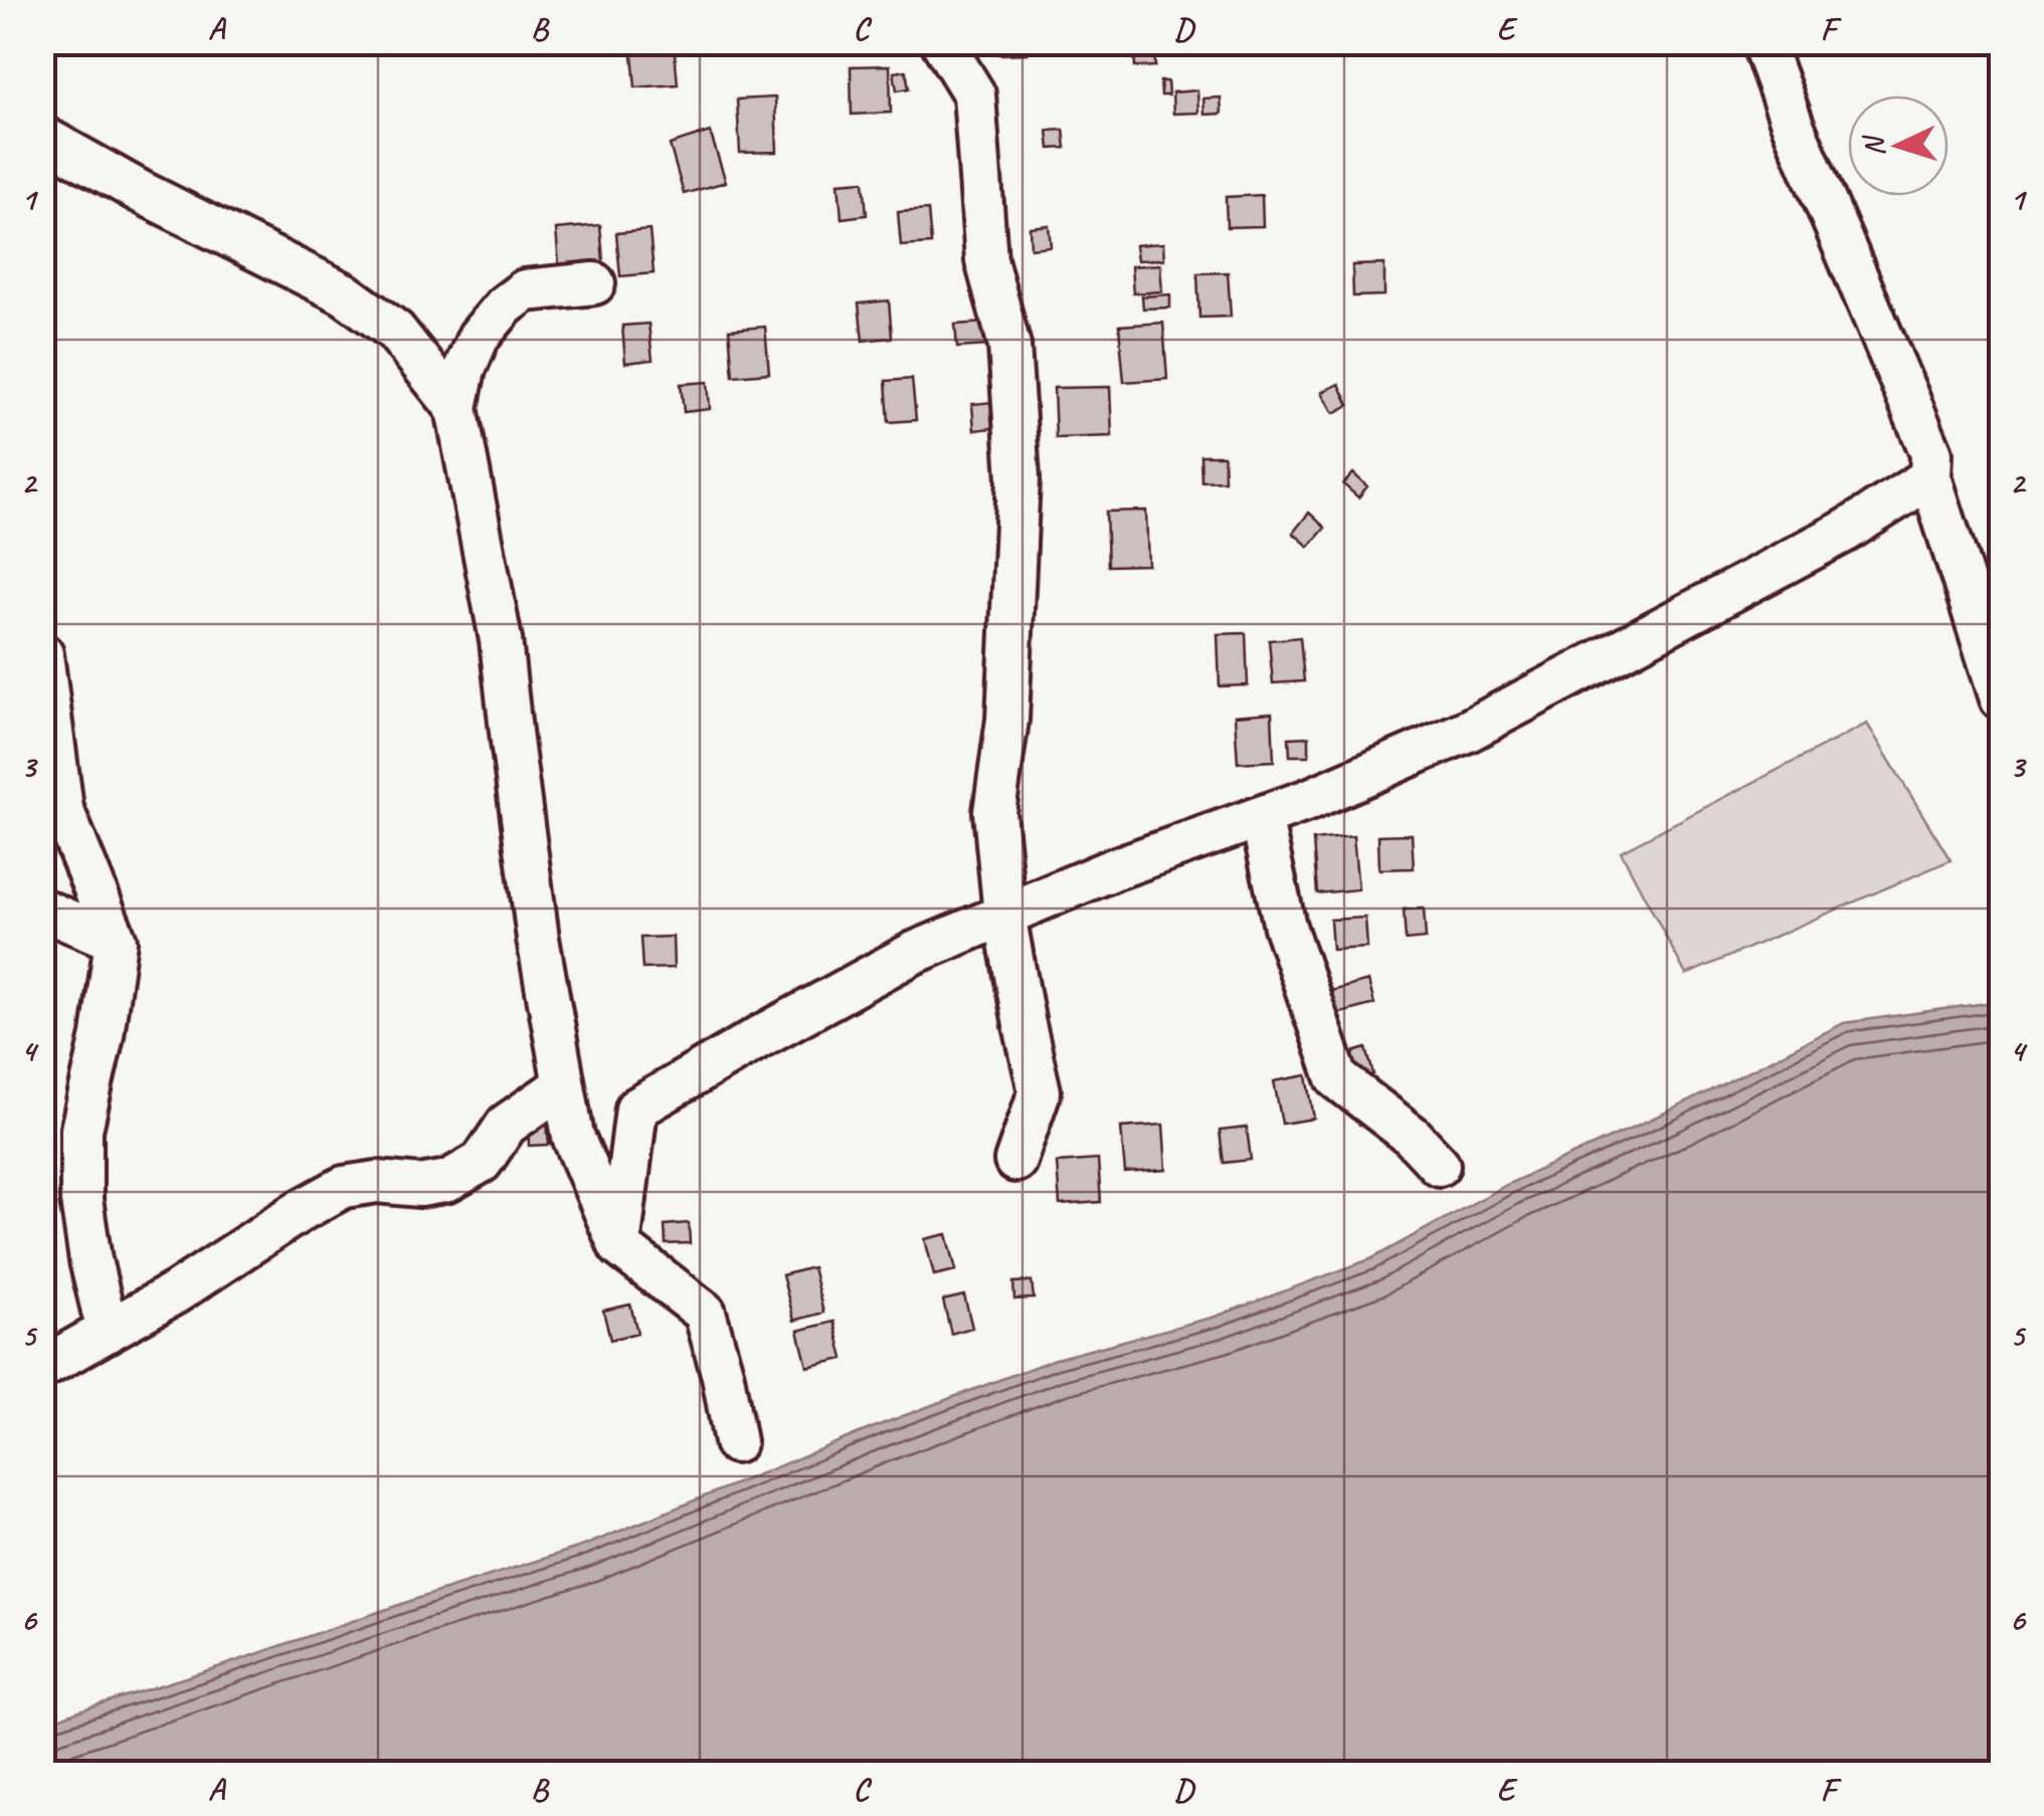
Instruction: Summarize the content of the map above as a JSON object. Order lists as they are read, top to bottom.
{
  "north": "left",
  "grid": {
    "columns": [
      "A",
      "B",
      "C",
      "D",
      "E",
      "F"
    ],
    "rows": [
      "1",
      "2",
      "3",
      "4",
      "5",
      "6"
    ]
  }
}
